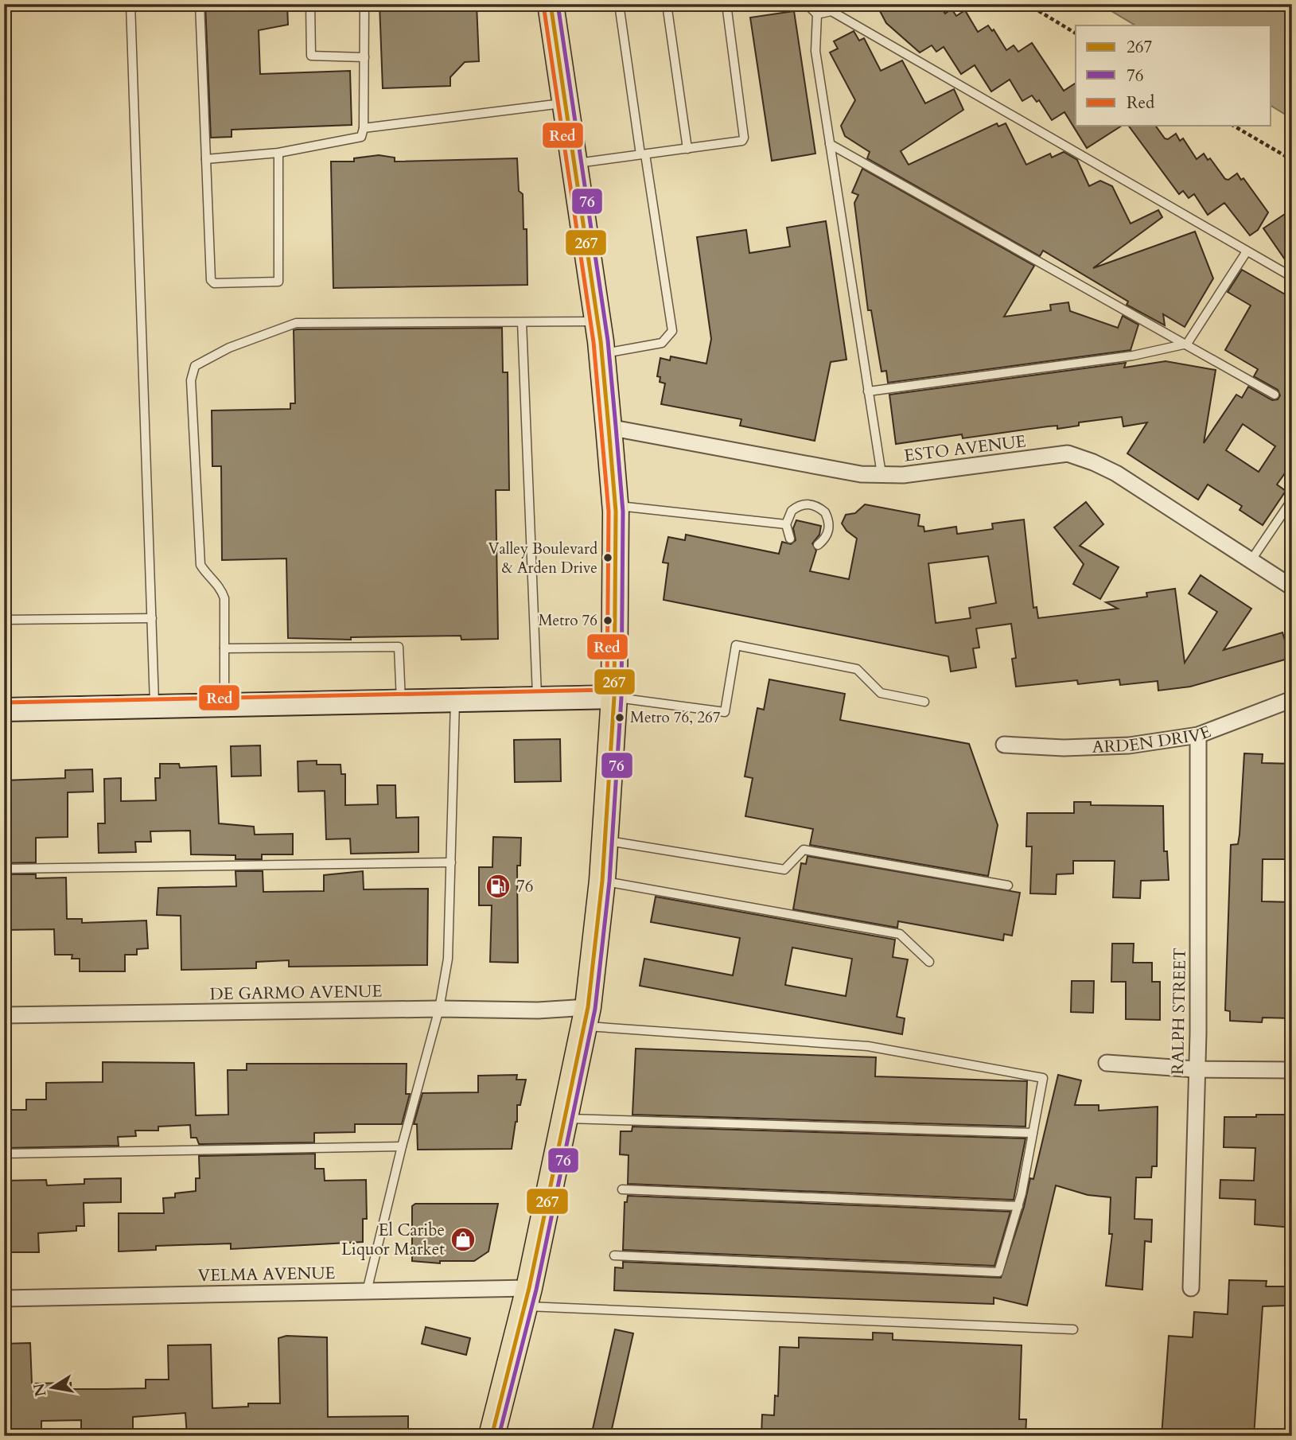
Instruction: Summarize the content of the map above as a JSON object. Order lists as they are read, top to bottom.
{
  "streets": {
    "street": [
      "ESTO AVENUE",
      "ARDEN DRIVE",
      "DE GARMO AVENUE",
      "RALPH STREET",
      "VELMA AVENUE"
    ]
  },
  "crossings": [
    ["ARDEN DRIVE", "RALPH STREET"]
  ],
  "places": {
    "other": ["Valley Boulevard & Arden Drive", "Metro 76", "Metro 76, 267"],
    "fuel station": ["76"],
    "shop": ["El Caribe Liquor Market"]
  },
  "lines": ["transit line 267", "transit line 76", "transit line Red"],
  "legend": ["267", "76", "Red"],
  "north": "left"
}
